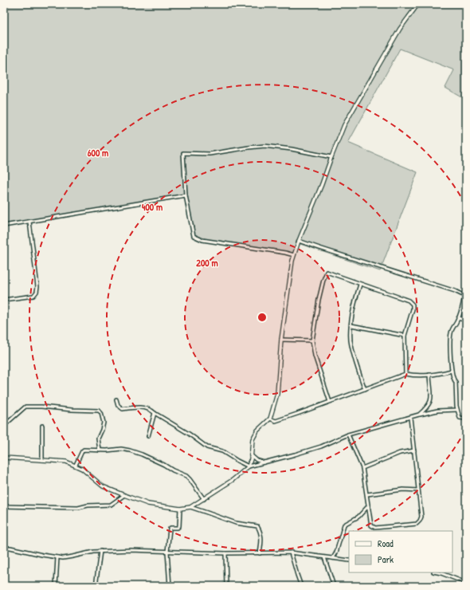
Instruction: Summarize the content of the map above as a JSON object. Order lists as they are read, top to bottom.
{
  "legend": ["Road", "Park"],
  "rings": ["600 m", "400 m", "200 m"]
}
